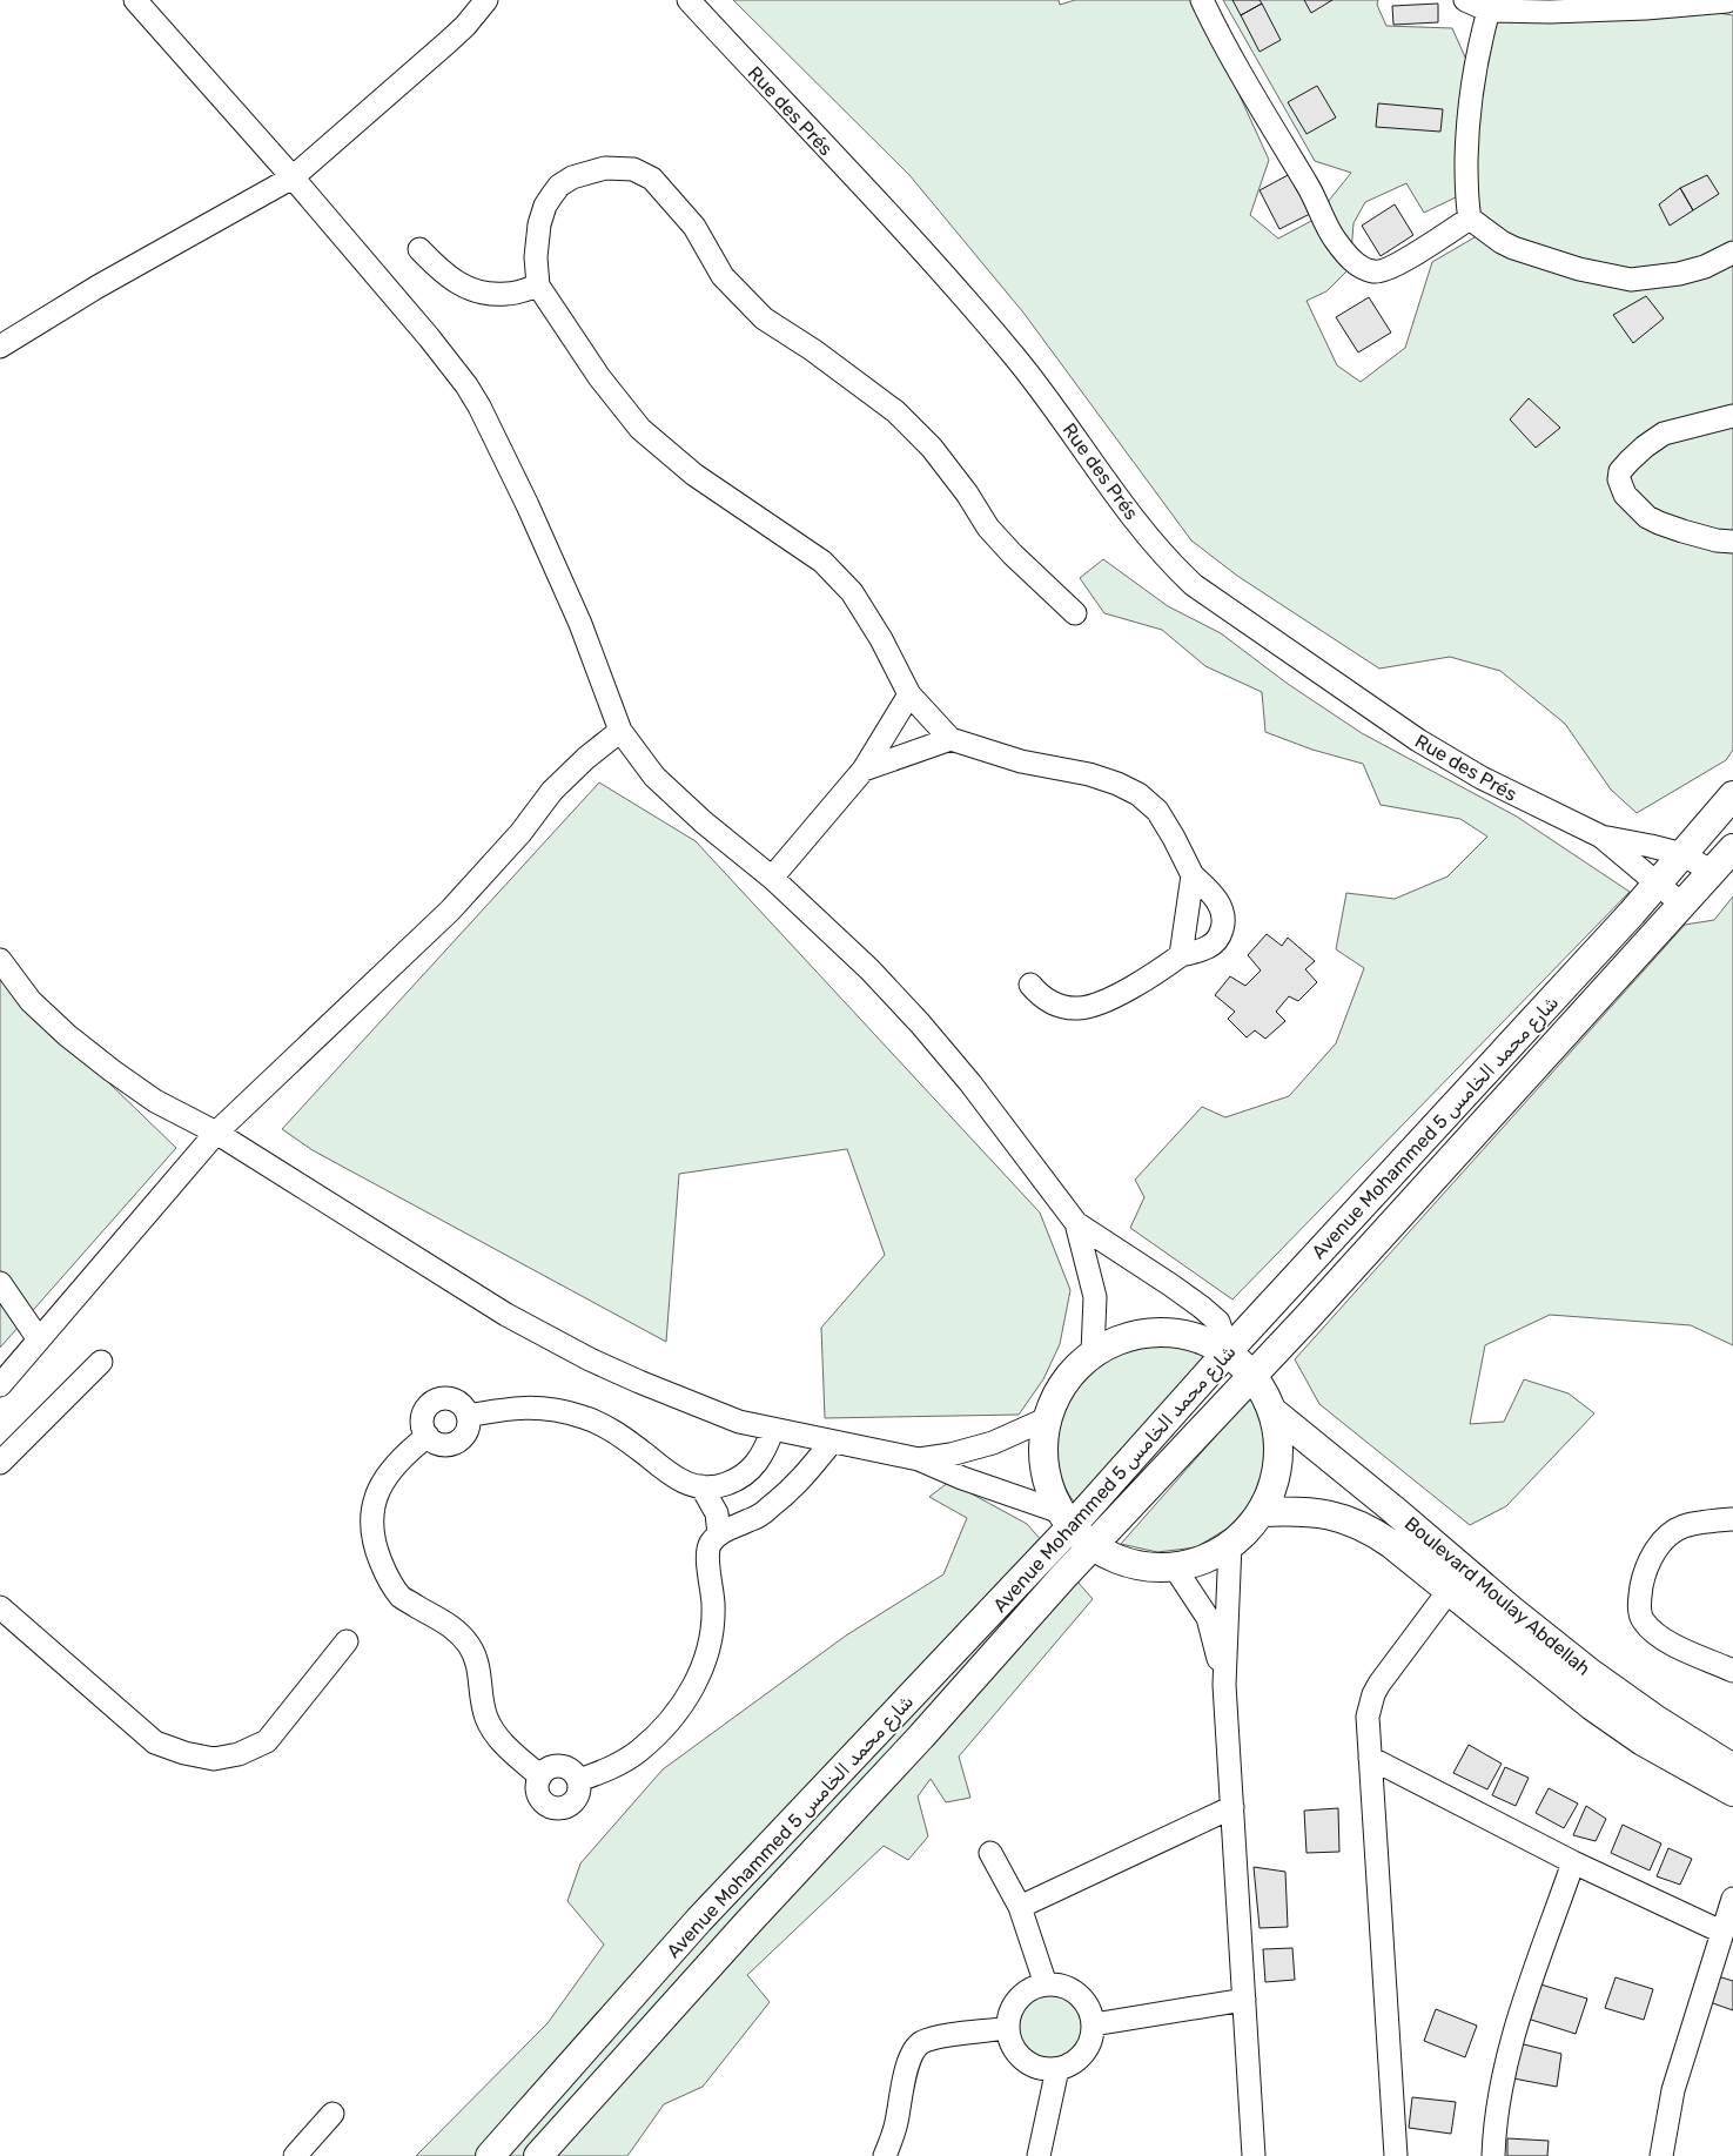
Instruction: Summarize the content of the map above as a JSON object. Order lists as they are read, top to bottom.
{
  "streets": {
    "main road": ["Avenue Mohammed 5 شارع محمد الخامس", "Boulevard Moulay Abdellah"],
    "street": ["Rue des Prés"]
  },
  "crossings": [
    ["Rue des Prés", "Avenue Mohammed 5 شارع محمد الخامس"]
  ]
}
